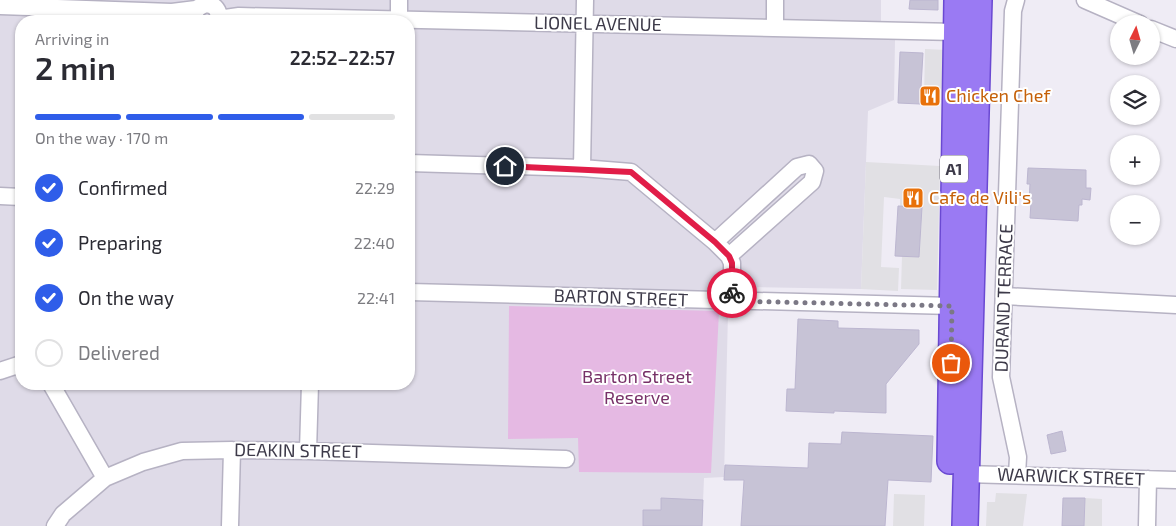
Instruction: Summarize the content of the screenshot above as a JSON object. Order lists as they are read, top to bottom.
{
  "streets": {
    "highway": ["A1"],
    "street": [
      "LIONEL AVENUE",
      "BARTON STREET",
      "DURAND TERRACE",
      "DEAKIN STREET",
      "WARWICK STREET"
    ]
  },
  "crossings": [
    ["LIONEL AVENUE", "A1"],
    ["A1", "BARTON STREET"],
    ["A1", "WARWICK STREET"],
    ["DURAND TERRACE", "WARWICK STREET"]
  ],
  "parks": ["Barton Street Reserve"],
  "places": {
    "restaurant": ["Chicken Chef", "Cafe de Vili's"]
  },
  "north": "top",
  "page": {
    "map_buttons": ["+", "−"],
    "heading": ["2 min", "Arriving in", "22:52–22:57"],
    "bar": "On the way · 170 m",
    "list": [
      ["Confirmed", "22:29"],
      ["Preparing", "22:40"],
      ["On the way", "22:41"],
      "Delivered"
    ]
  }
}
